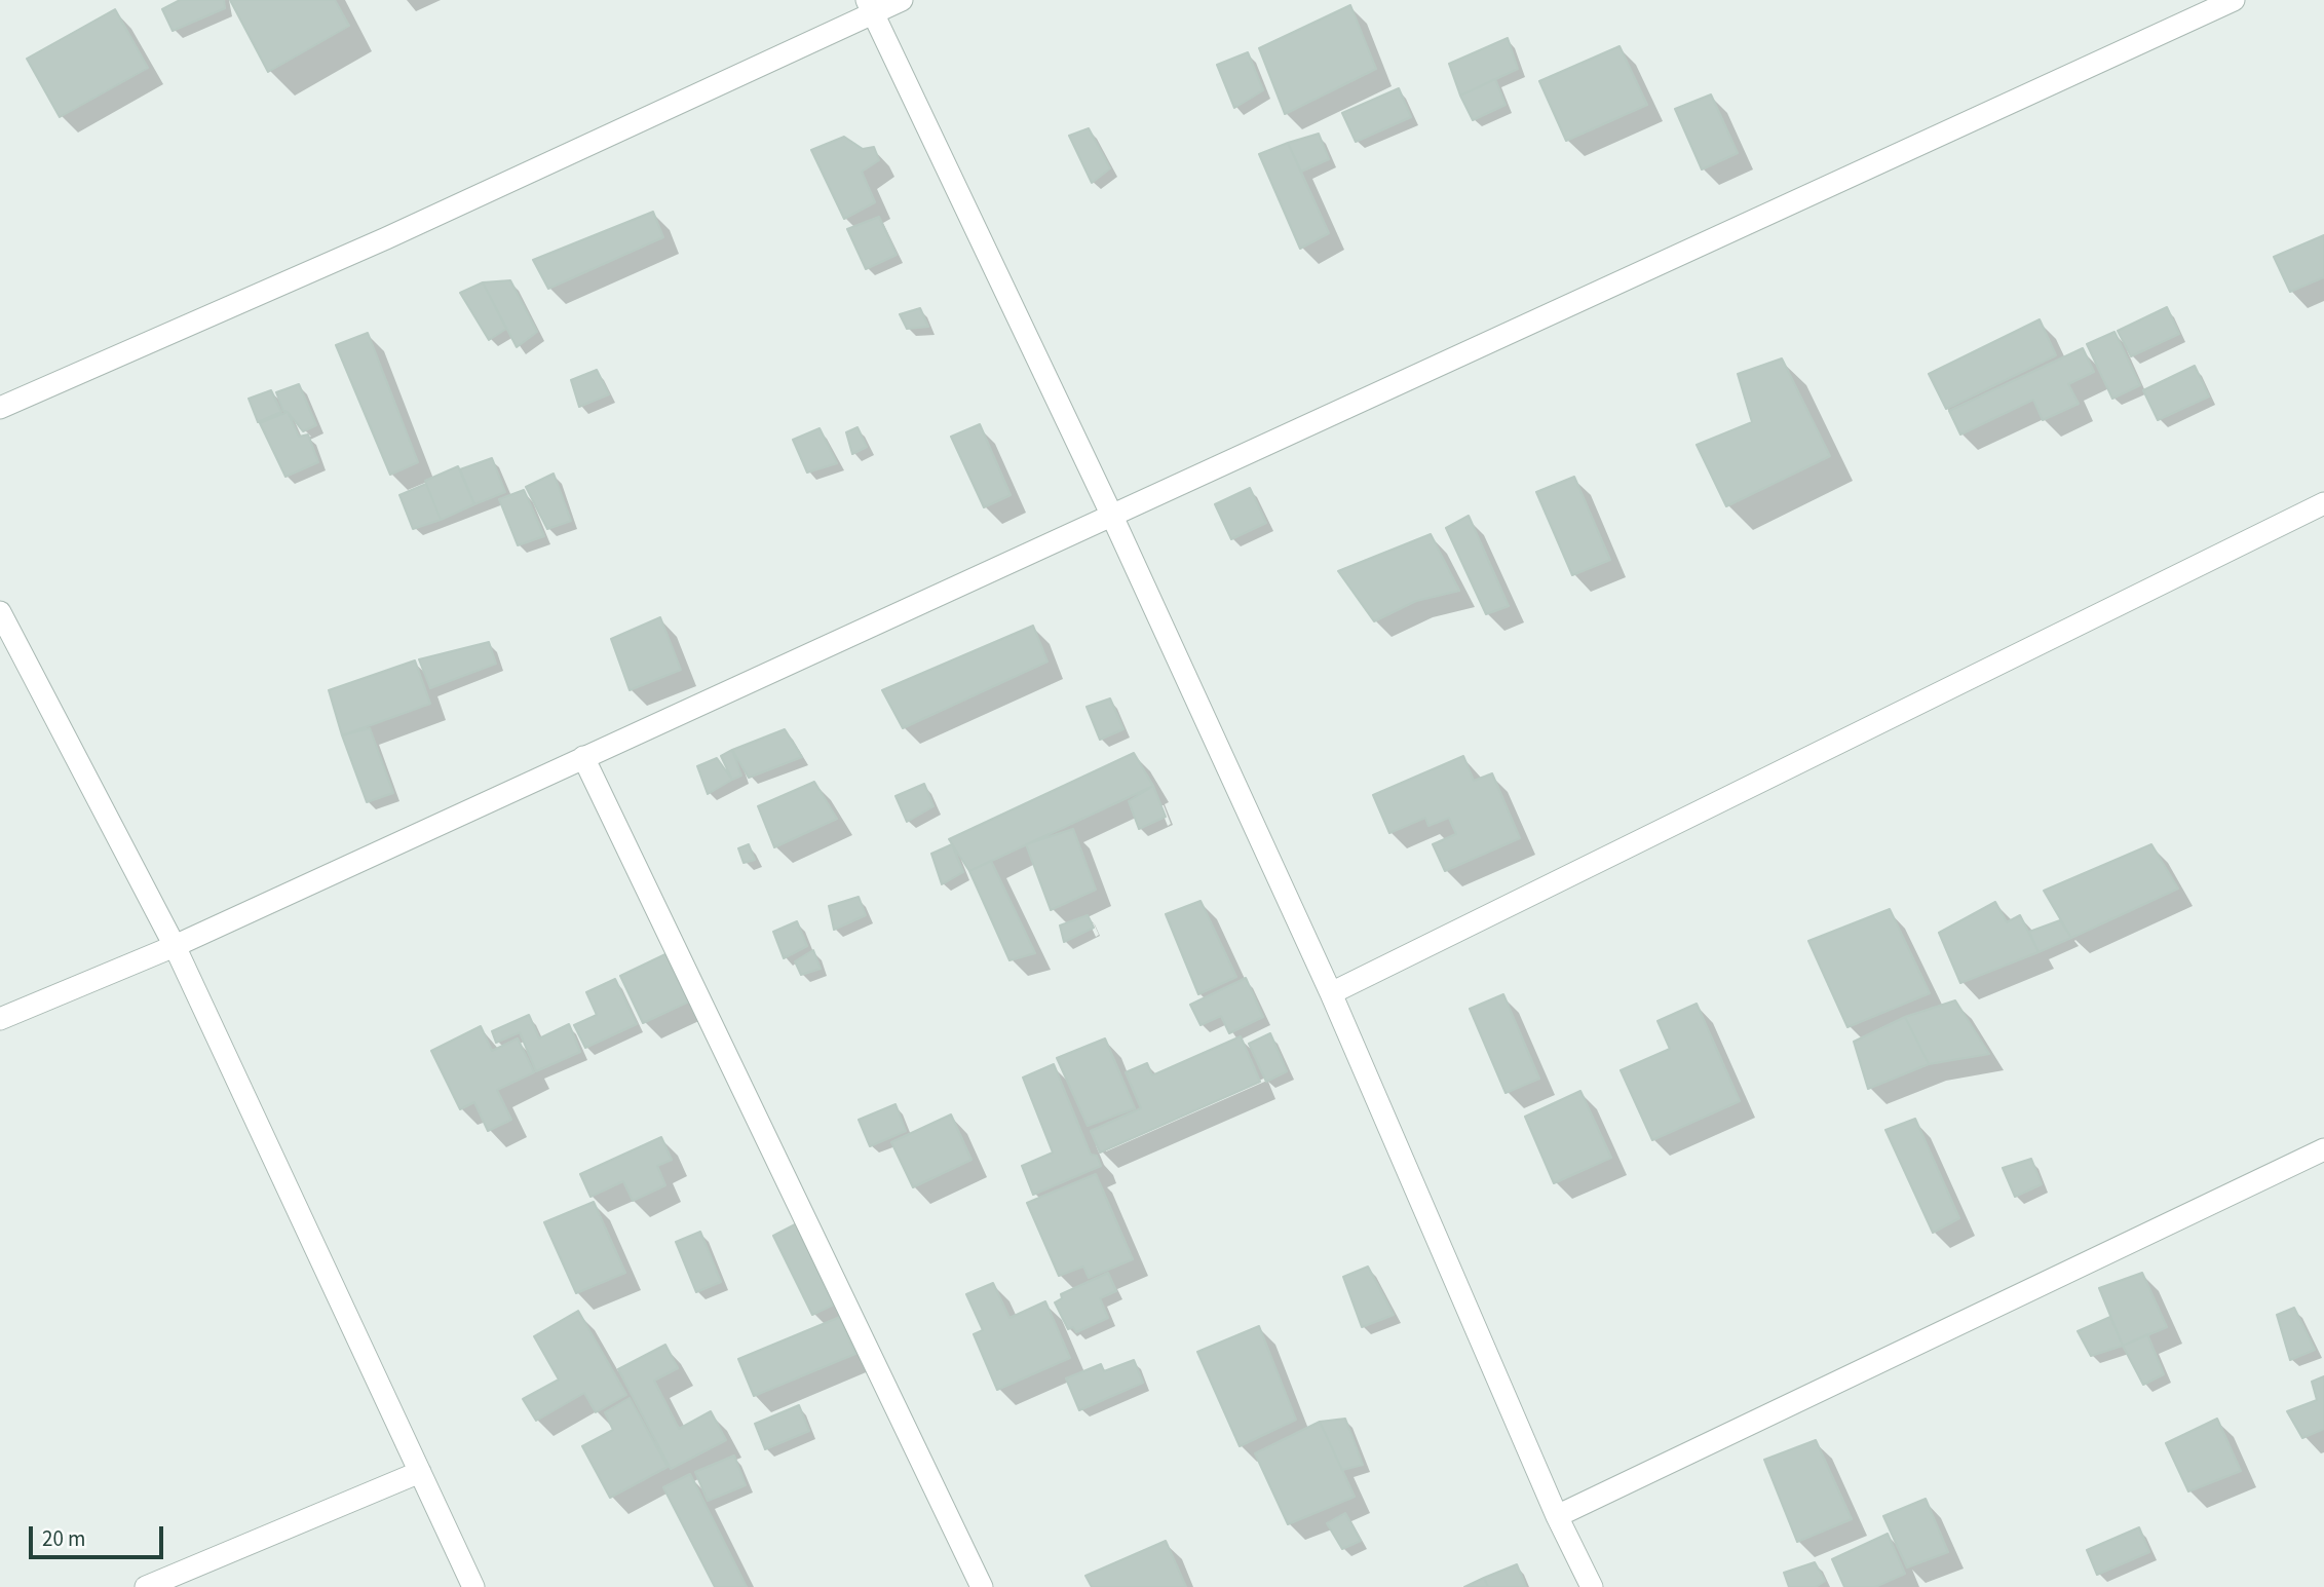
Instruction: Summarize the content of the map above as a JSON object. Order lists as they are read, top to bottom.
{
  "scale_bar": "20 m"
}
